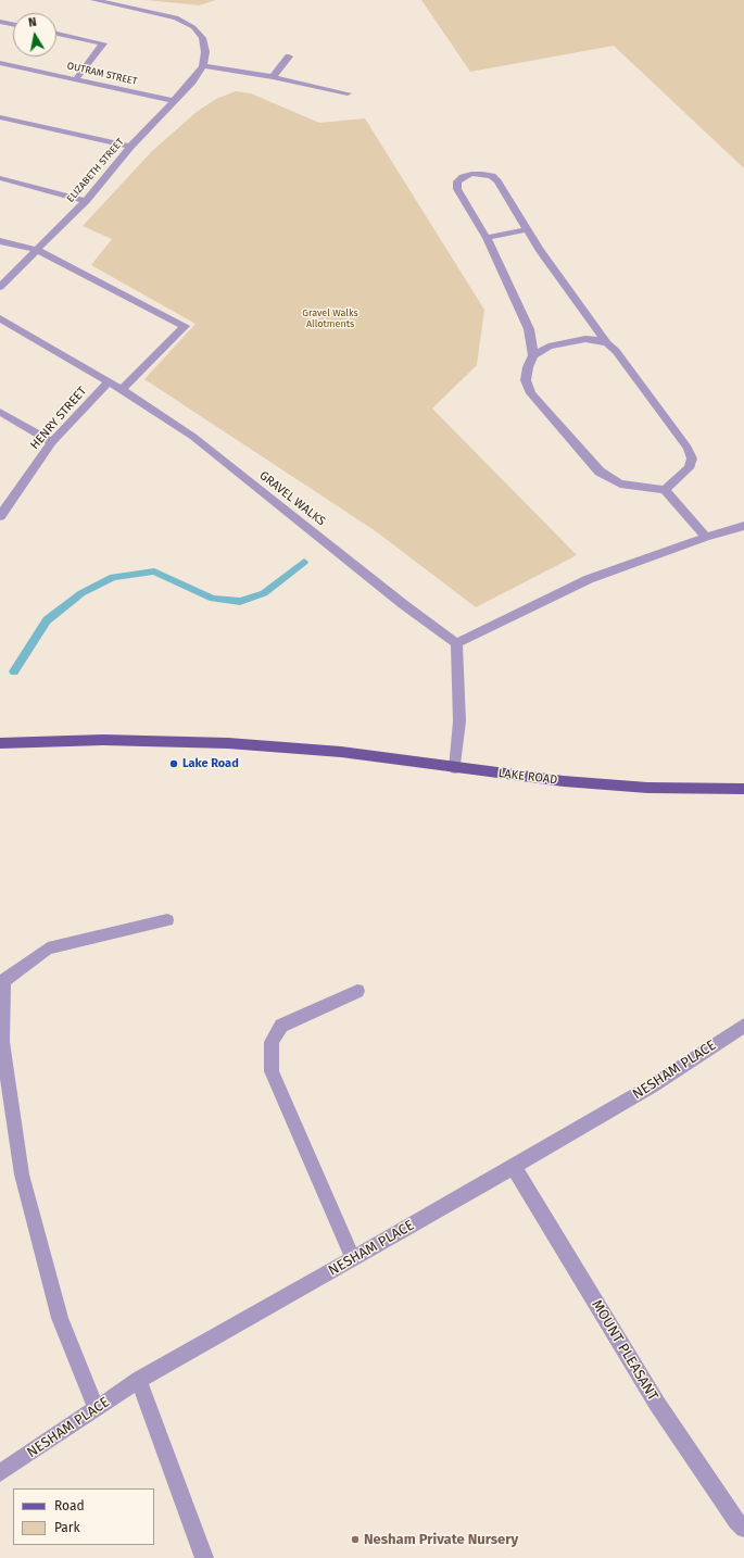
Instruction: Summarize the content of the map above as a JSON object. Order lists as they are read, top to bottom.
{
  "streets": {
    "main road": ["LAKE ROAD"],
    "street": [
      "OUTRAM STREET",
      "ELIZABETH STREET",
      "HENRY STREET",
      "GRAVEL WALKS",
      "NESHAM PLACE",
      "MOUNT PLEASANT"
    ]
  },
  "crossings": [
    ["OUTRAM STREET", "ELIZABETH STREET"],
    ["HENRY STREET", "GRAVEL WALKS"],
    ["NESHAM PLACE", "MOUNT PLEASANT"]
  ],
  "parks": ["Gravel Walks Allotments"],
  "places": ["Lake Road", "Nesham Private Nursery"],
  "legend": ["Road", "Park"],
  "north": "top"
}
